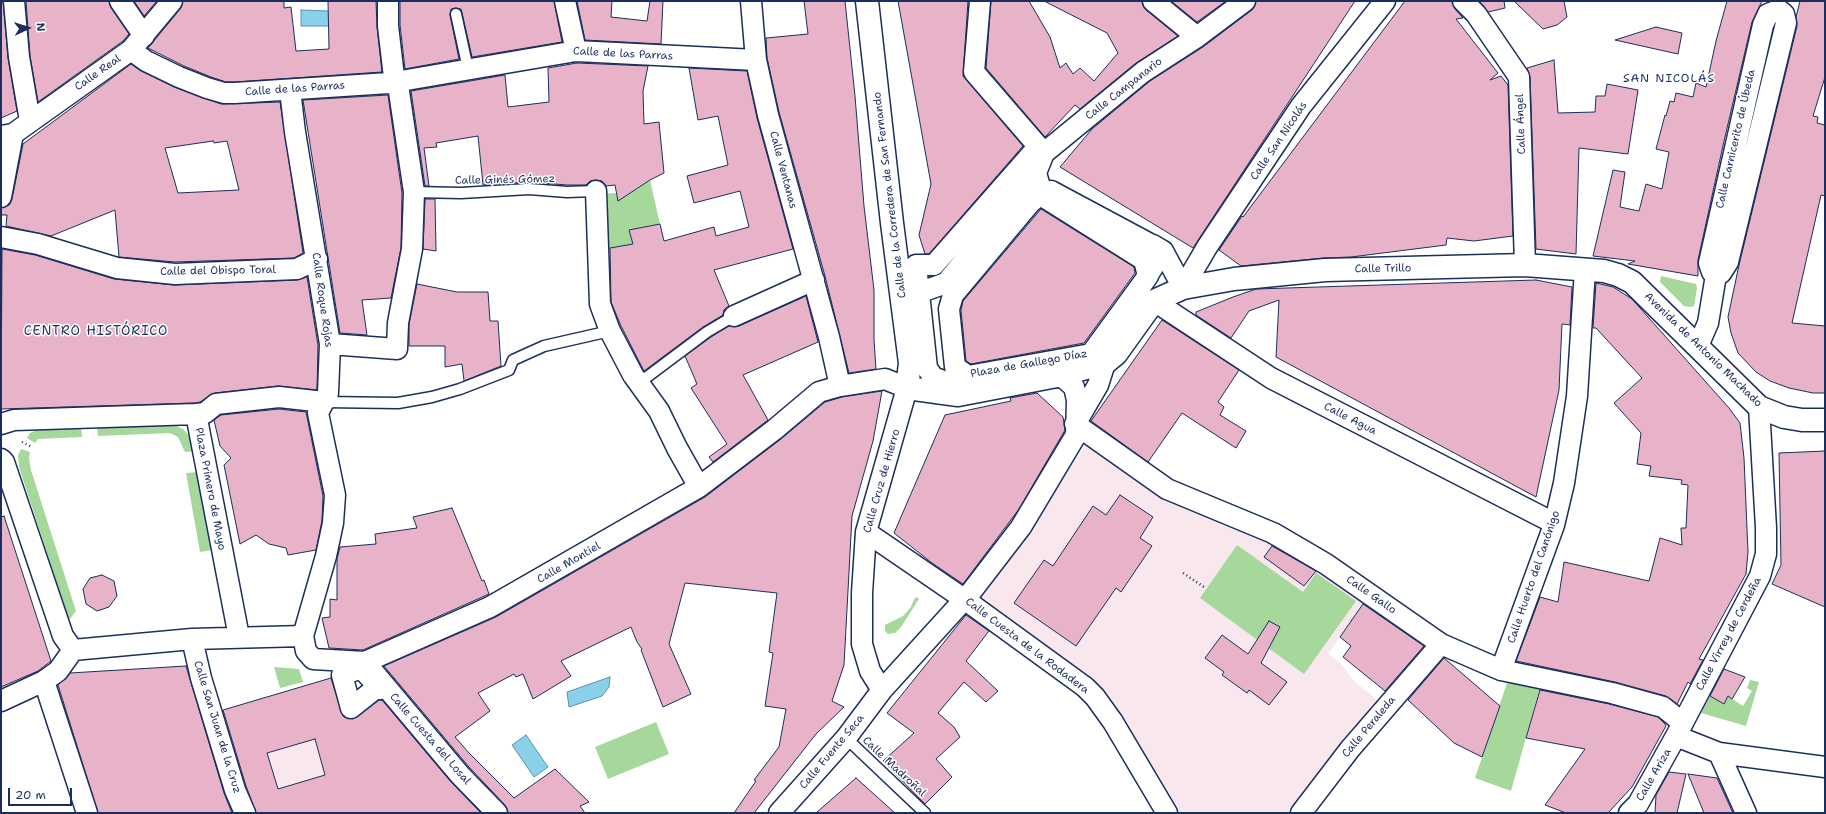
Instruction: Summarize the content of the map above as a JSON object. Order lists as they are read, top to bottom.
{
  "streets": {
    "street": [
      "Calle de las Parras",
      "Calle Real",
      "Calle Campanario",
      "Calle Ángel",
      "Calle Carnicerito de Úbeda",
      "Calle San Nicolás",
      "Calle Ventanas",
      "Calle de la Corredera de San Fernando",
      "Calle Trillo",
      "Calle del Obispo Toral",
      "Calle Roque Rojas",
      "Avenida de Antonio Machado",
      "Plaza de Gallego Díaz",
      "Calle Agua",
      "Calle Cruz de Hierro",
      "Plaza Primero de Mayo",
      "Calle Montiel",
      "Calle Huerto del Canónigo",
      "Calle Gallo",
      "Calle Virrey de Cerdeña",
      "Calle Cuesta de la Rodadera",
      "Calle San Juan de la Cruz",
      "Calle Peraleda",
      "Calle Cuesta del Losal",
      "Calle Fuente Seca",
      "Calle Ariza"
    ],
    "lane": ["Calle Ginés Gómez", "Calle Madroñal"]
  },
  "crossings": [
    ["Calle de las Parras", "Calle Real"],
    ["Calle de las Parras", "Calle Ventanas"],
    ["Calle de las Parras", "Calle Roque Rojas"],
    ["Calle Ángel", "Calle Trillo"],
    ["Calle Carnicerito de Úbeda", "Avenida de Antonio Machado"],
    ["Calle San Nicolás", "Calle Trillo"],
    ["Calle Ventanas", "Calle Montiel"],
    ["Calle de la Corredera de San Fernando", "Plaza de Gallego Díaz"],
    ["Calle de la Corredera de San Fernando", "Calle Cruz de Hierro"],
    ["Calle de la Corredera de San Fernando", "Calle Montiel"],
    ["Calle Trillo", "Avenida de Antonio Machado"],
    ["Calle Trillo", "Calle Huerto del Canónigo"],
    ["Calle del Obispo Toral", "Calle Roque Rojas"],
    ["Avenida de Antonio Machado", "Calle Huerto del Canónigo"],
    ["Avenida de Antonio Machado", "Calle Virrey de Cerdeña"],
    ["Plaza de Gallego Díaz", "Calle Agua"],
    ["Plaza de Gallego Díaz", "Calle Cruz de Hierro"],
    ["Plaza de Gallego Díaz", "Calle Montiel"],
    ["Plaza de Gallego Díaz", "Calle Gallo"],
    ["Plaza de Gallego Díaz", "Calle Fuente Seca"],
    ["Calle Agua", "Calle Huerto del Canónigo"],
    ["Calle Cruz de Hierro", "Calle Montiel"],
    ["Calle Cruz de Hierro", "Calle Cuesta de la Rodadera"],
    ["Calle Cruz de Hierro", "Calle Fuente Seca"],
    ["Calle Montiel", "Calle Cuesta del Losal"],
    ["Calle Huerto del Canónigo", "Calle Gallo"],
    ["Calle Gallo", "Calle Virrey de Cerdeña"],
    ["Calle Gallo", "Calle Peraleda"],
    ["Calle Gallo", "Calle Fuente Seca"],
    ["Calle Gallo", "Calle Ariza"],
    ["Calle Virrey de Cerdeña", "Calle Ariza"],
    ["Calle Cuesta de la Rodadera", "Calle Fuente Seca"],
    ["Calle Fuente Seca", "Calle Madroñal"]
  ],
  "districts": ["SAN NICOLÁS", "CENTRO HISTÓRICO"],
  "scale_bar": "20 m",
  "north": "right"
}
